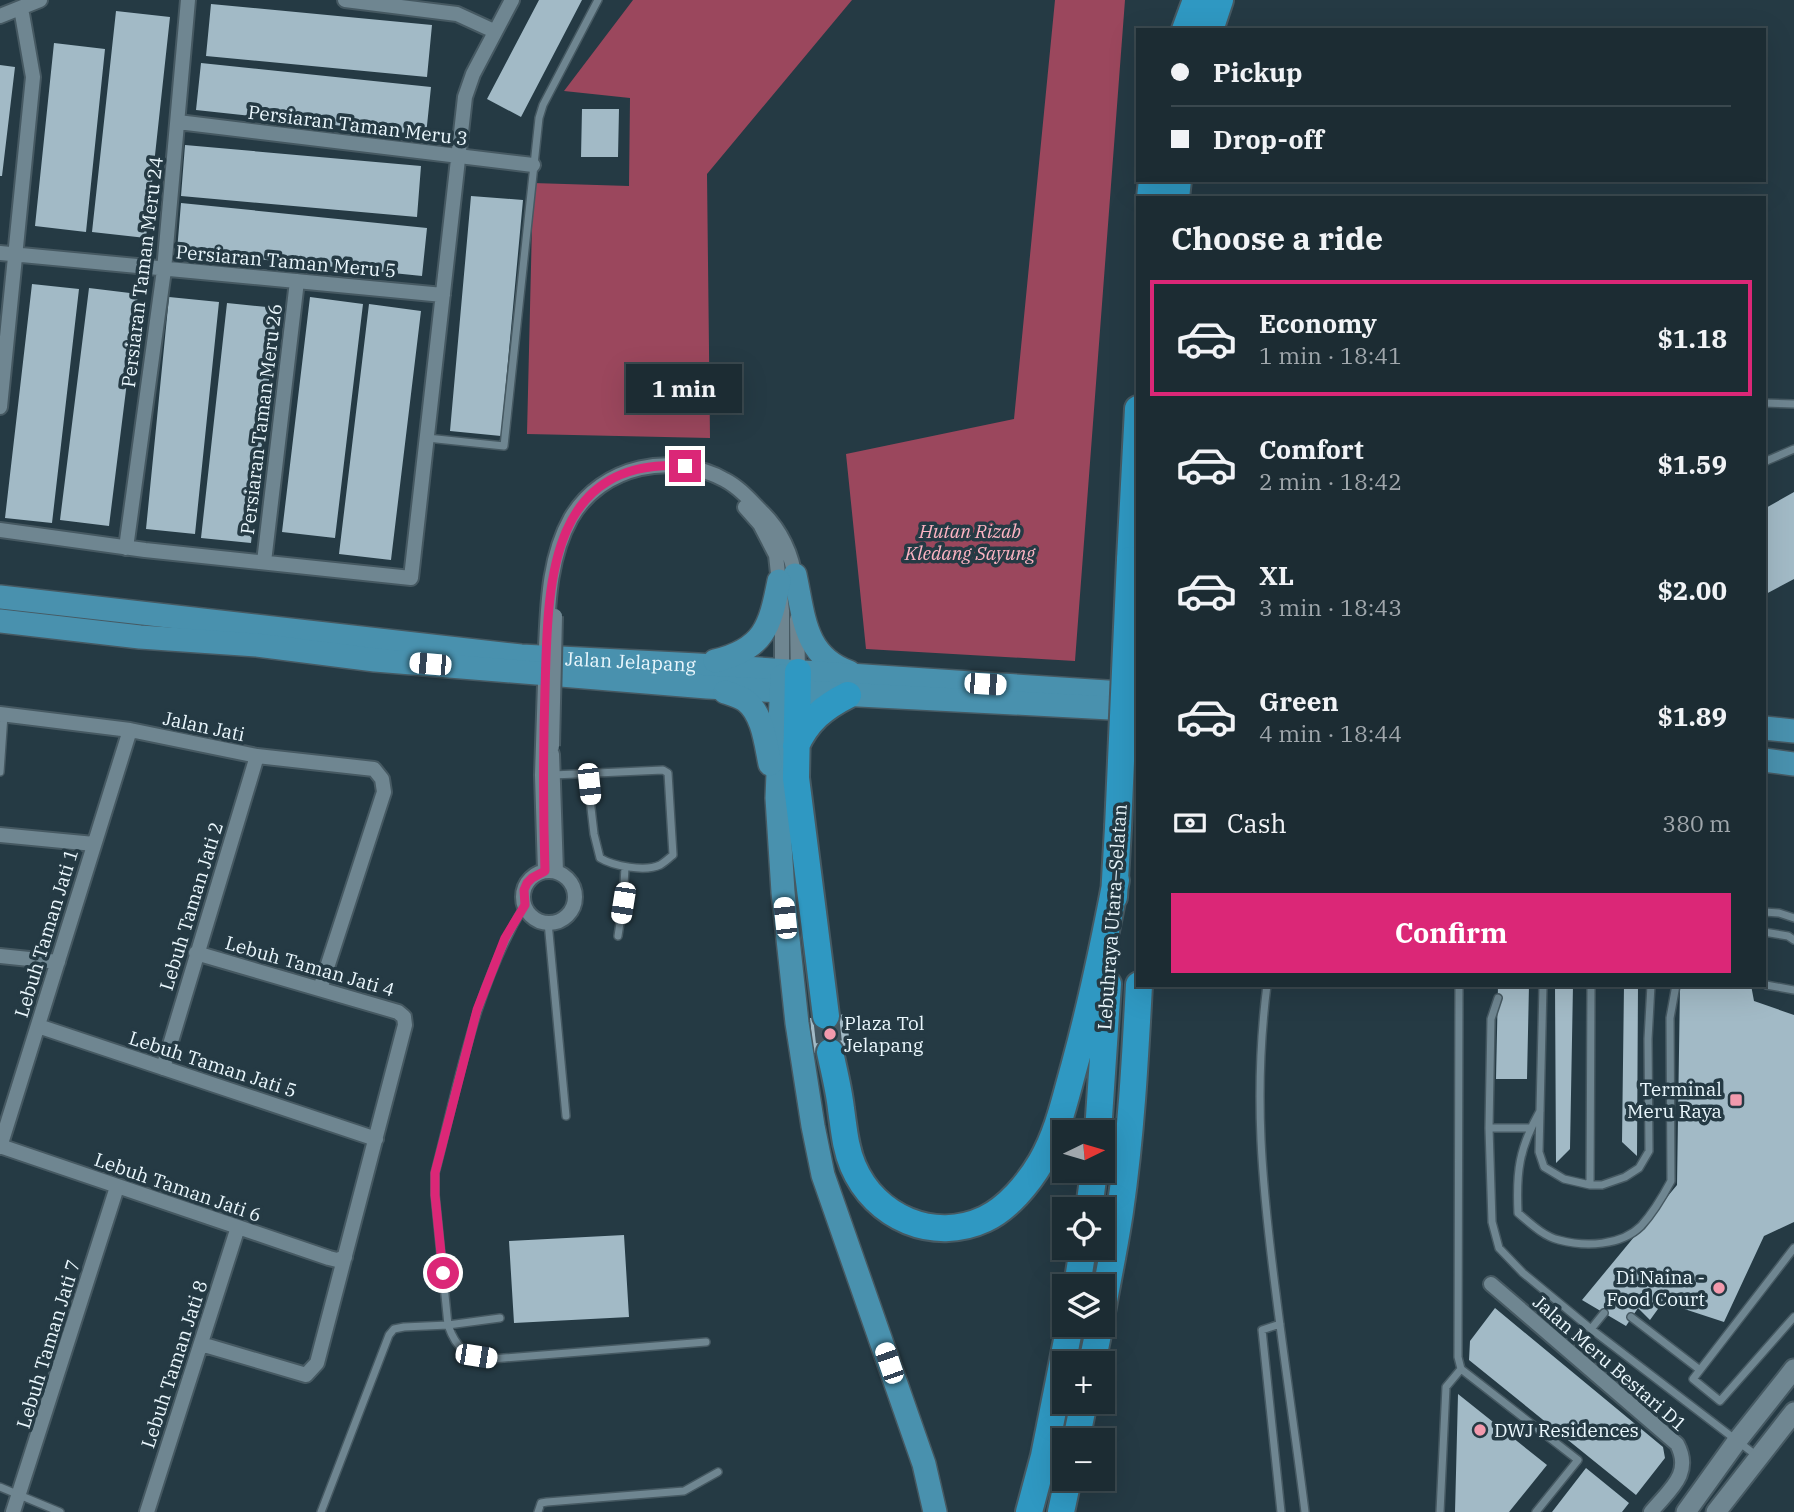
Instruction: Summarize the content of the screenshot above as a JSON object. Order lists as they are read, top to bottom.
{
  "streets": {
    "highway": ["Lebuhraya Utara–Selatan"],
    "main road": ["Jalan Jelapang"],
    "street": [
      "Persiaran Taman Meru 3",
      "Persiaran Taman Meru 5",
      "Persiaran Taman Meru 24",
      "Persiaran Taman Meru 26",
      "Jalan Jati",
      "Lebuh Taman Jati 2",
      "Lebuh Taman Jati 1",
      "Lebuh Taman Jati 4",
      "Lebuh Taman Jati 5",
      "Lebuh Taman Jati 6",
      "Lebuh Taman Jati 7",
      "Jalan Meru Bestari D1",
      "Lebuh Taman Jati 8"
    ]
  },
  "crossings": [
    ["Persiaran Taman Meru 3", "Persiaran Taman Meru 24"],
    ["Persiaran Taman Meru 5", "Persiaran Taman Meru 24"],
    ["Persiaran Taman Meru 5", "Persiaran Taman Meru 26"],
    ["Jalan Jati", "Lebuh Taman Jati 2"],
    ["Jalan Jati", "Lebuh Taman Jati 1"],
    ["Jalan Jati", "Lebuh Taman Jati 4"],
    ["Lebuh Taman Jati 2", "Lebuh Taman Jati 4"],
    ["Lebuh Taman Jati 2", "Lebuh Taman Jati 5"],
    ["Lebuh Taman Jati 1", "Lebuh Taman Jati 5"],
    ["Lebuh Taman Jati 1", "Lebuh Taman Jati 6"],
    ["Lebuh Taman Jati 4", "Lebuh Taman Jati 5"],
    ["Lebuh Taman Jati 6", "Lebuh Taman Jati 7"],
    ["Lebuh Taman Jati 6", "Lebuh Taman Jati 8"]
  ],
  "parks": ["Hutan Rizab Kledang Sayung"],
  "places": {
    "other": ["Plaza Tol Jelapang", "Di Naina - Food Court", "DWJ Residences"],
    "transit": ["Terminal Meru Raya"]
  },
  "north": "right",
  "page": {
    "banner": ["Pickup", "Drop-off"],
    "heading": "Choose a ride",
    "list": [
      {
        "name": "Economy",
        "note": "1 min · 18:41",
        "value": "$1.18"
      },
      {
        "name": "Comfort",
        "note": "2 min · 18:42",
        "value": "$1.59"
      },
      {
        "name": "XL",
        "note": "3 min · 18:43",
        "value": "$2.00"
      },
      {
        "name": "Green",
        "note": "4 min · 18:44",
        "value": "$1.89"
      }
    ],
    "bubble": "1 min",
    "pay": ["Cash", "380 m"],
    "buttons": "Confirm",
    "map_buttons": ["+", "−"]
  }
}
